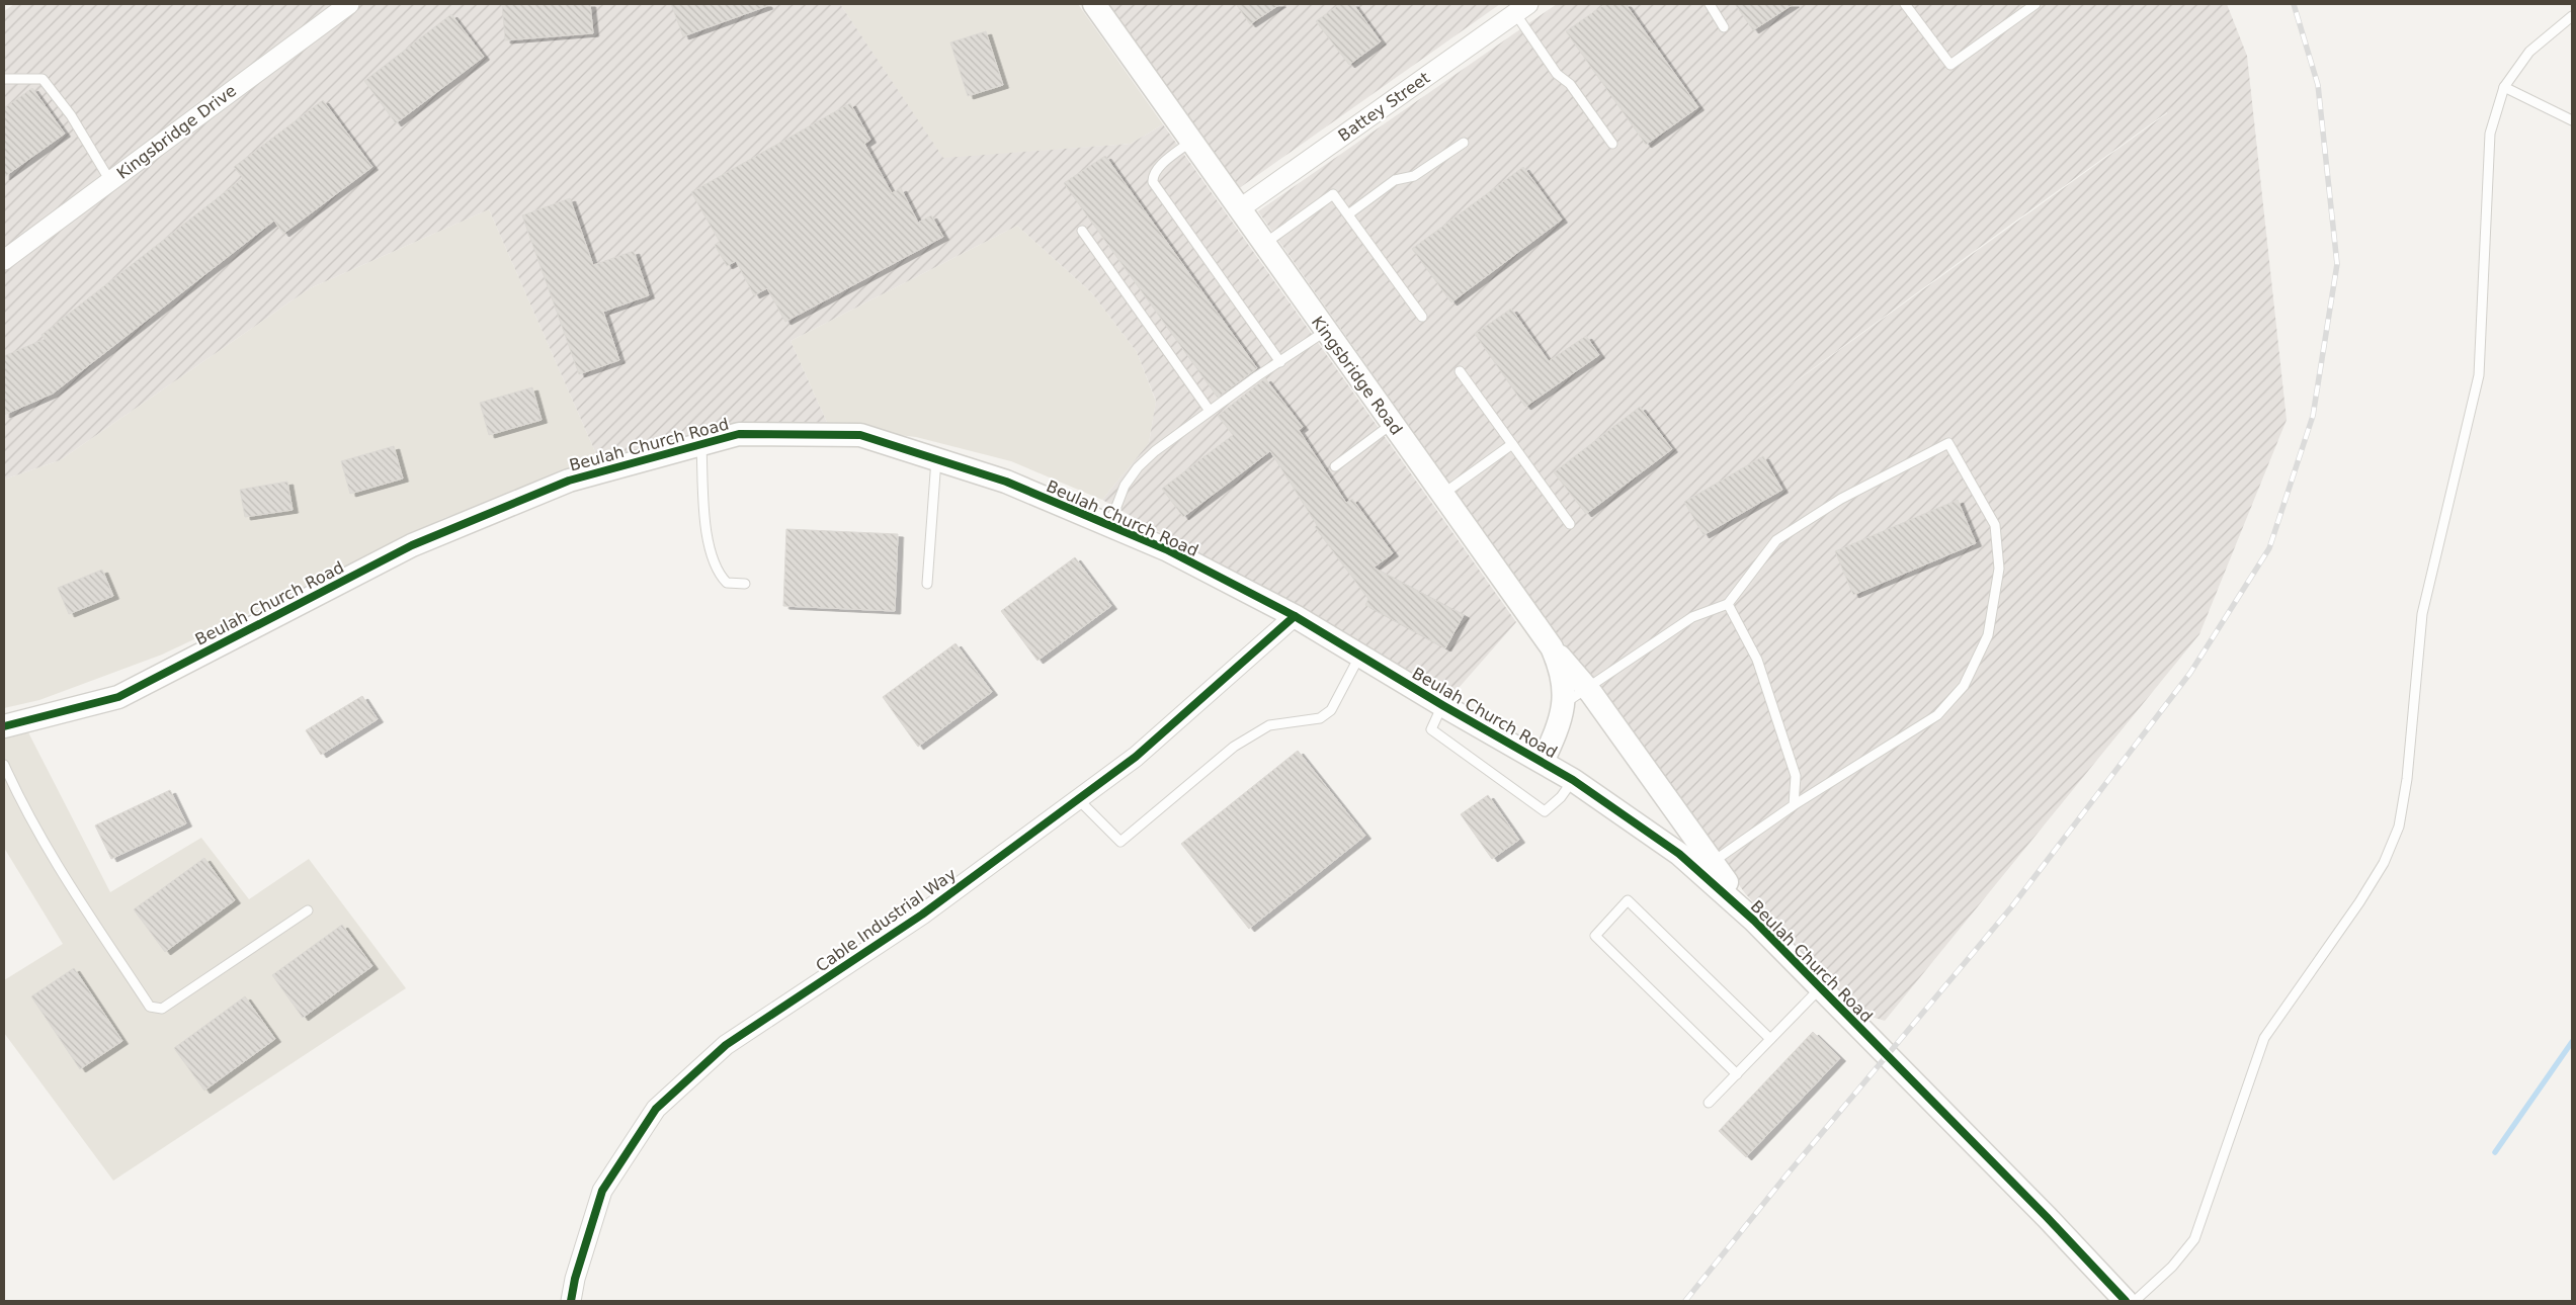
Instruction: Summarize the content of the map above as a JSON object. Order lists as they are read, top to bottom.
{
  "streets": {
    "street": [
      "Battey Street",
      "Kingsbridge Drive",
      "Kingsbridge Road",
      "Beulah Church Road",
      "Cable Industrial Way"
    ]
  },
  "crossings": [
    ["Battey Street", "Kingsbridge Road"],
    ["Kingsbridge Road", "Beulah Church Road"],
    ["Beulah Church Road", "Cable Industrial Way"]
  ]
}
